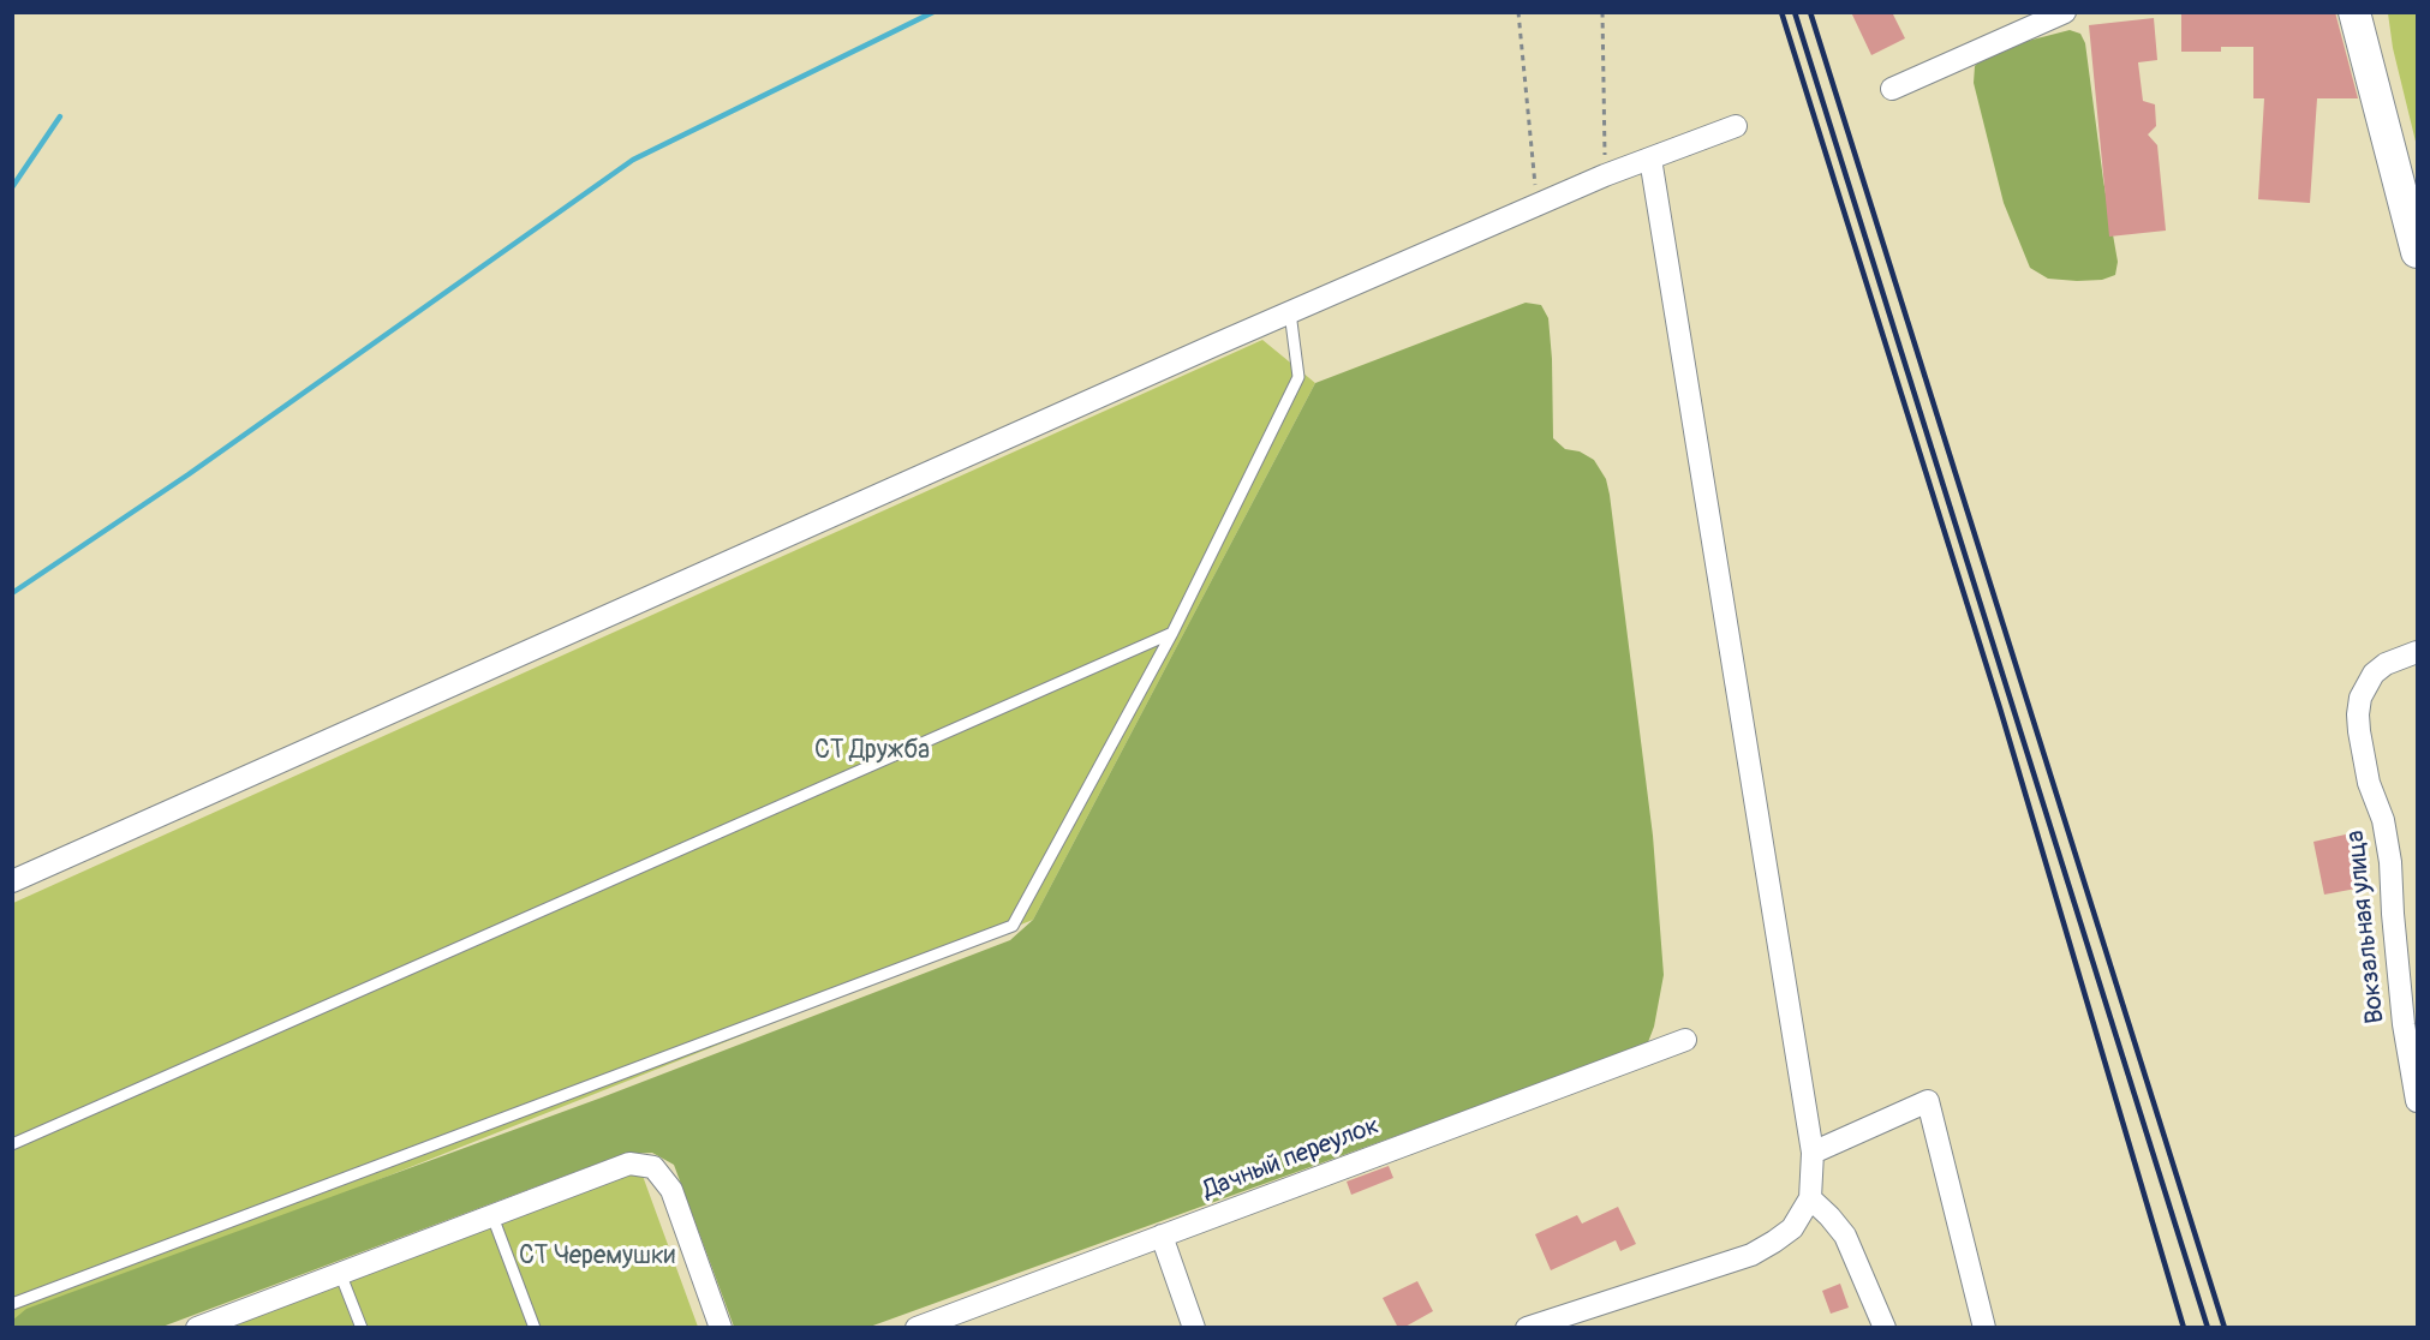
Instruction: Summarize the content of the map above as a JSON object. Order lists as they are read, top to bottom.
{
  "streets": {
    "street": ["Вокзальная улица", "Дачный переулок"]
  },
  "parks": ["СТ Дружба", "СТ Черемушки"]
}
